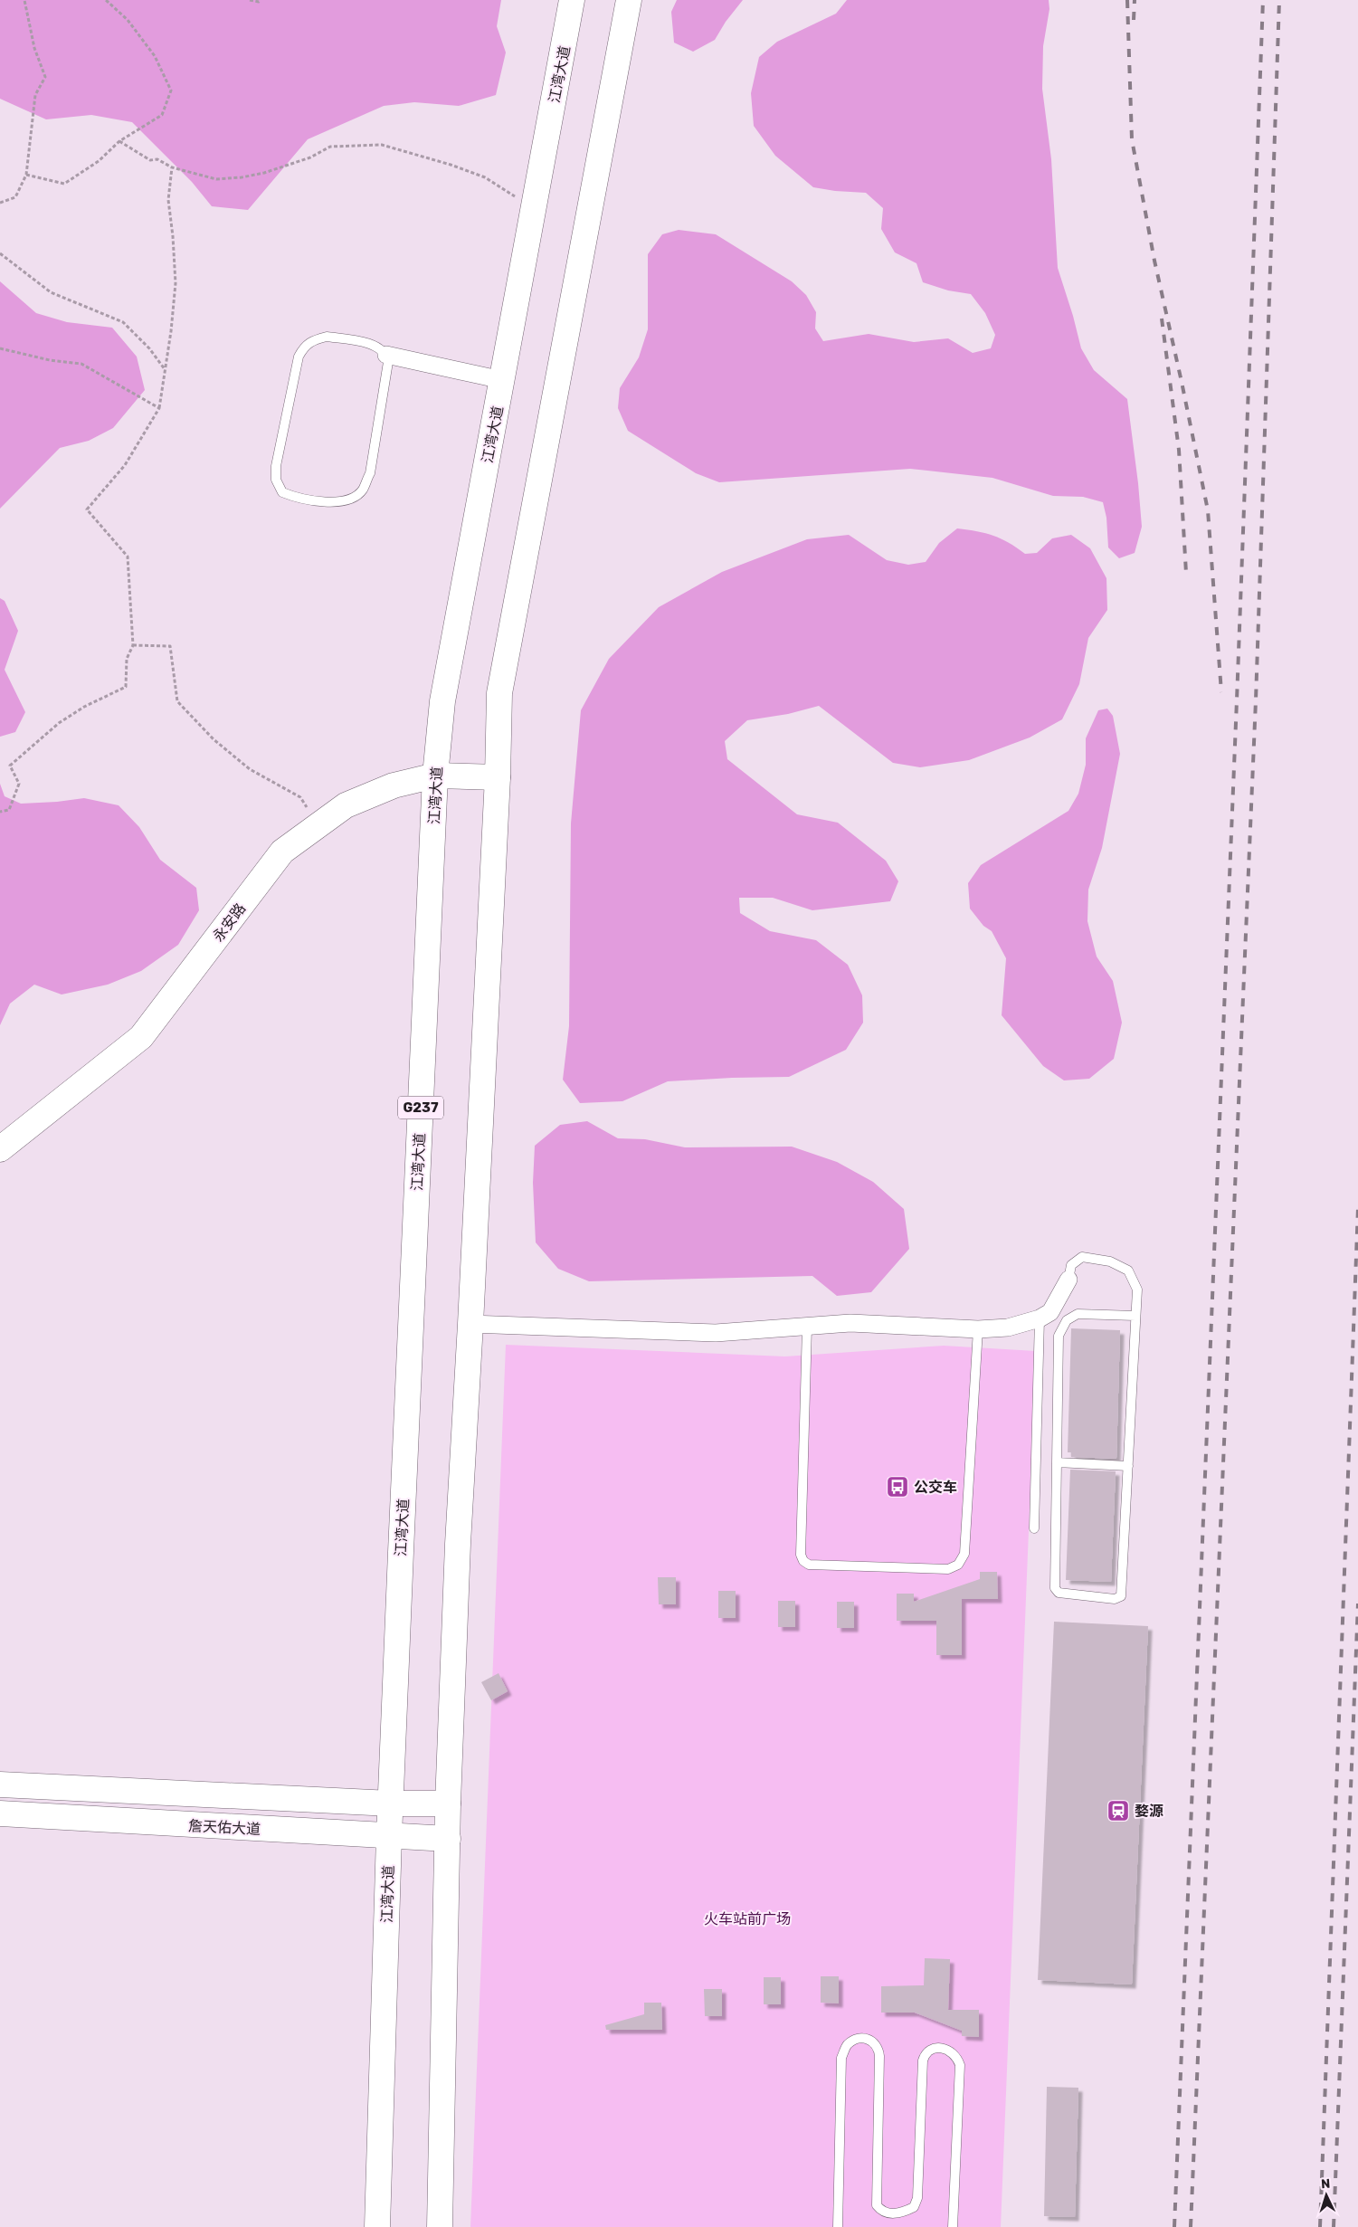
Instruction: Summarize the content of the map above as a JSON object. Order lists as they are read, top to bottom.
{
  "streets": {
    "main road": [
      "江湾大道",
      "永安路",
      "G237",
      "詹天佑大道"
    ]
  },
  "crossings": [
    ["江湾大道", "永安路"],
    ["江湾大道", "詹天佑大道"]
  ],
  "parks": ["火车站前广场"],
  "places": {
    "bus stop": ["公交车"],
    "station": ["婺源"]
  },
  "north": "top"
}
